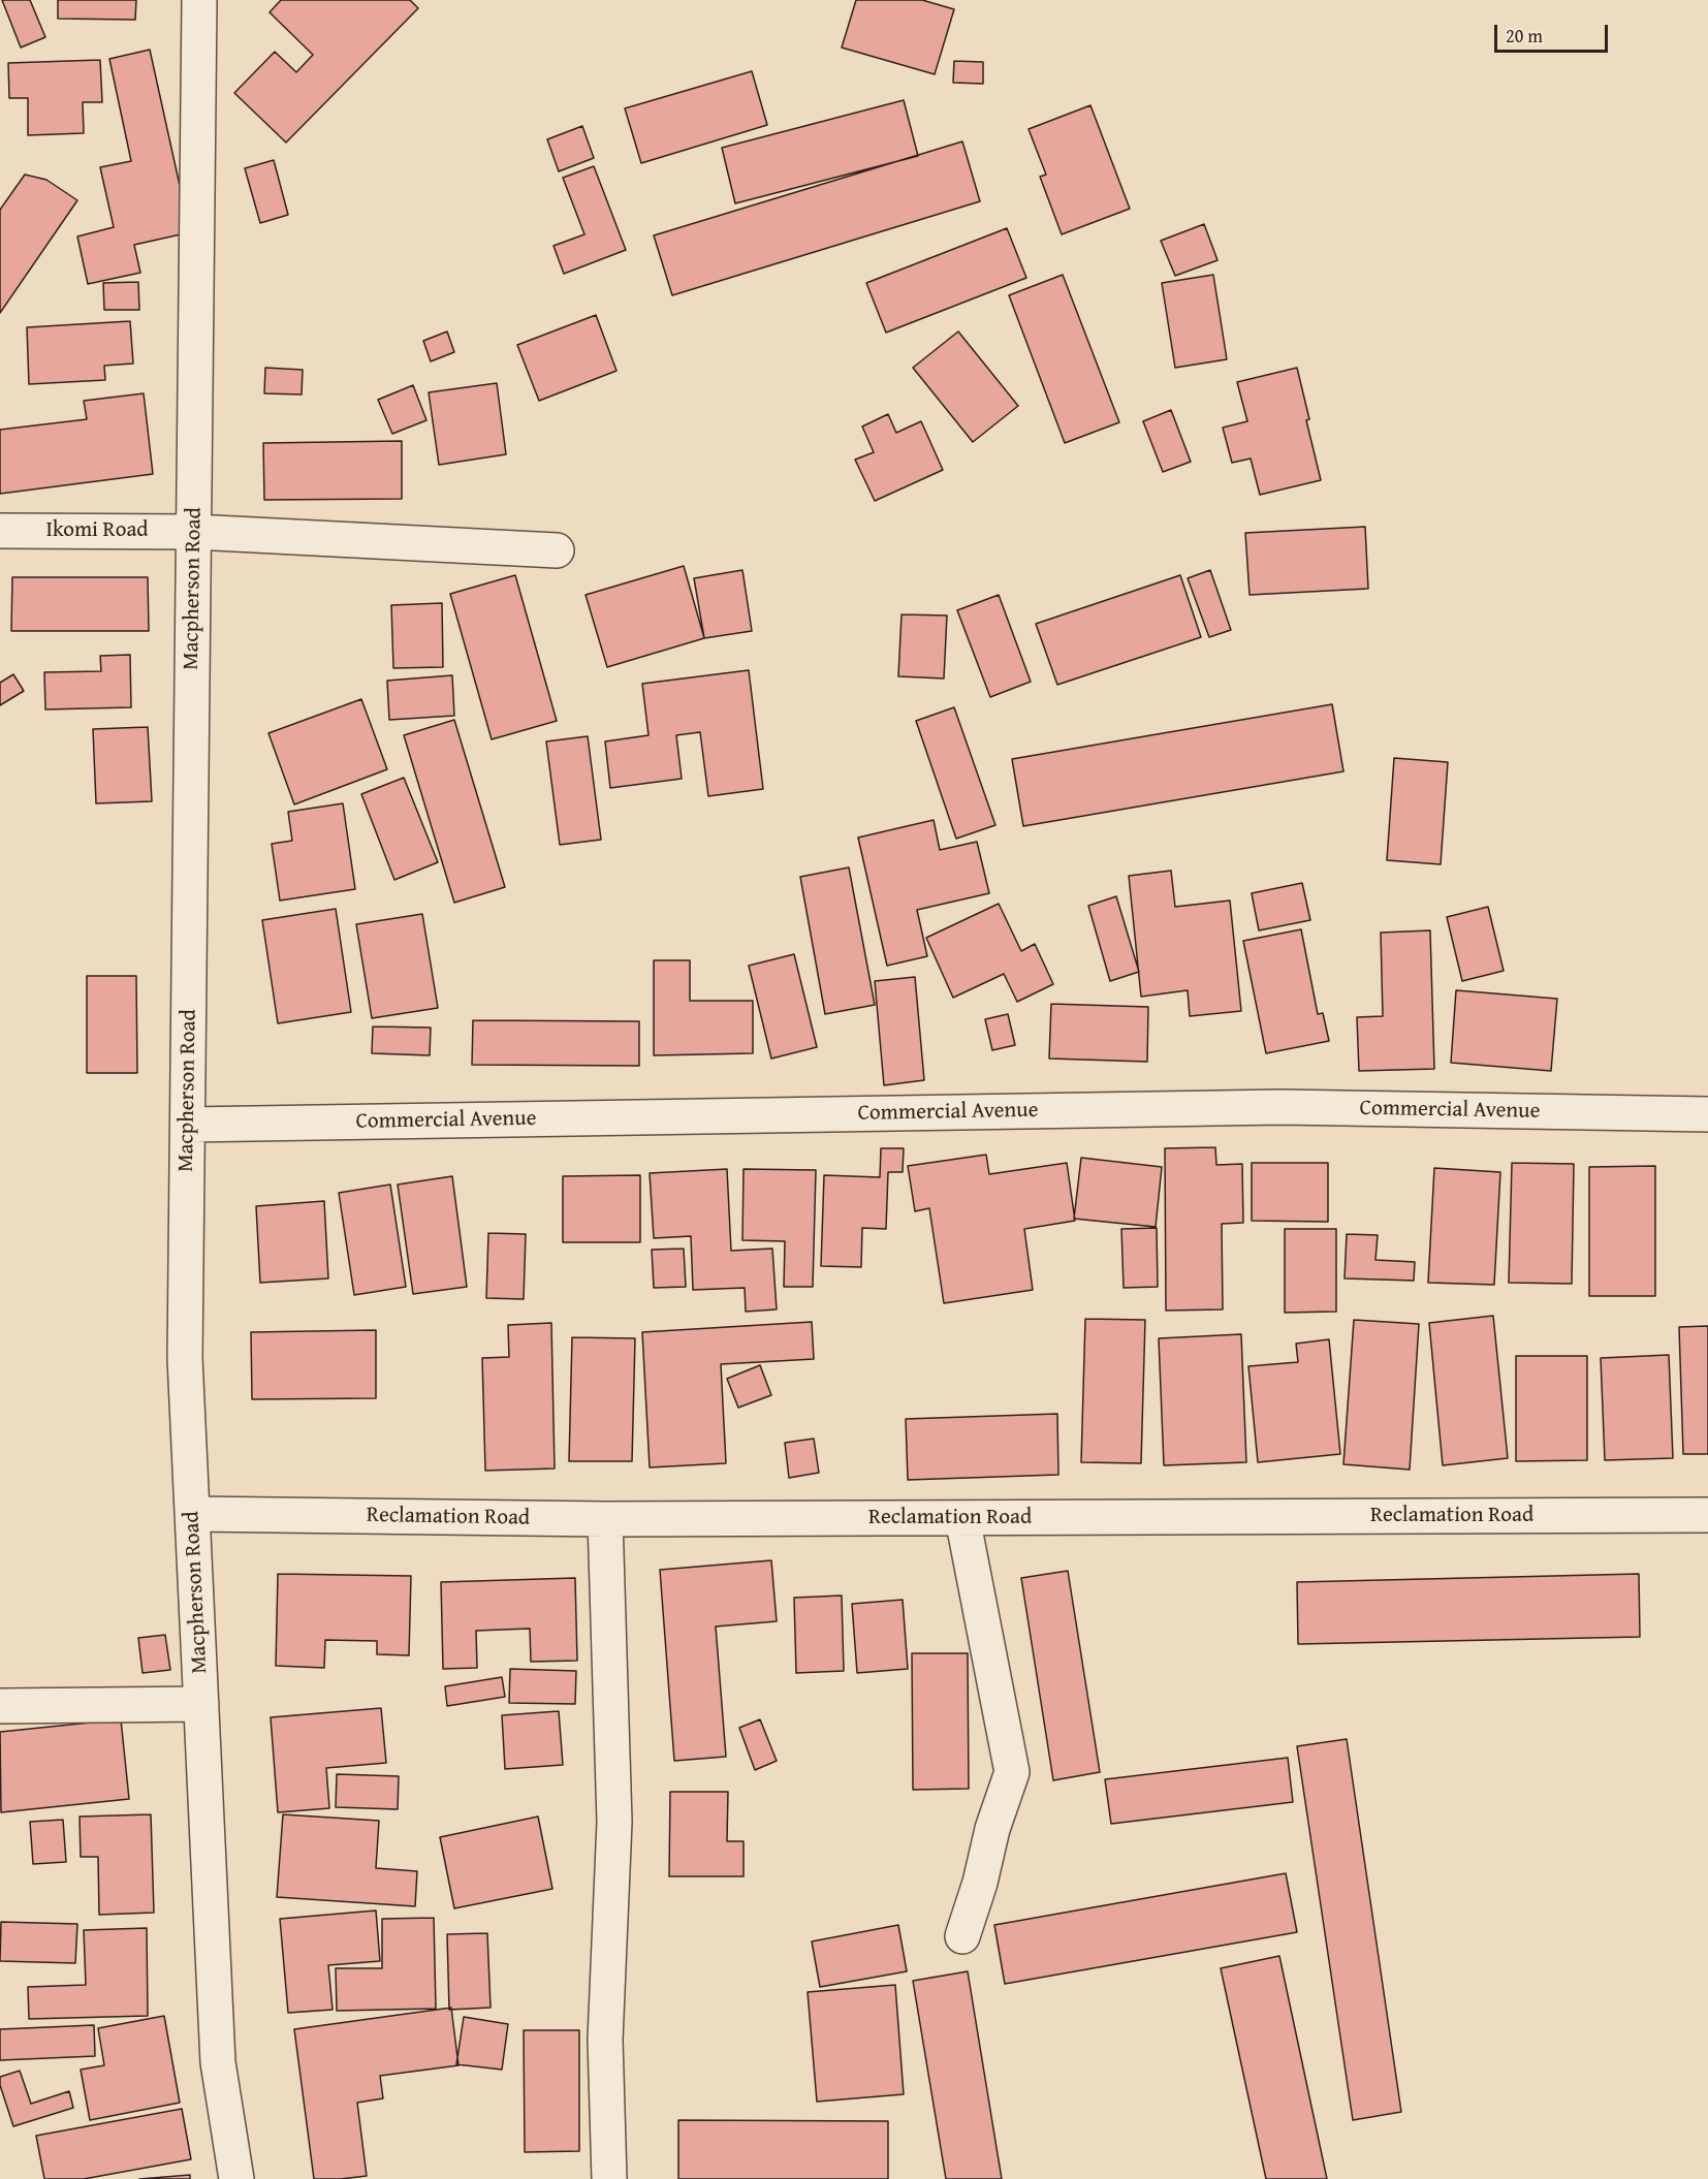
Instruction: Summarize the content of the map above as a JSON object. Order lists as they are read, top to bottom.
{
  "streets": {
    "street": [
      "Ikomi Road",
      "Macpherson Road",
      "Commercial Avenue",
      "Reclamation Road"
    ]
  },
  "crossings": [
    ["Ikomi Road", "Macpherson Road"],
    ["Macpherson Road", "Commercial Avenue"],
    ["Macpherson Road", "Reclamation Road"]
  ],
  "scale_bar": "20 m"
}
